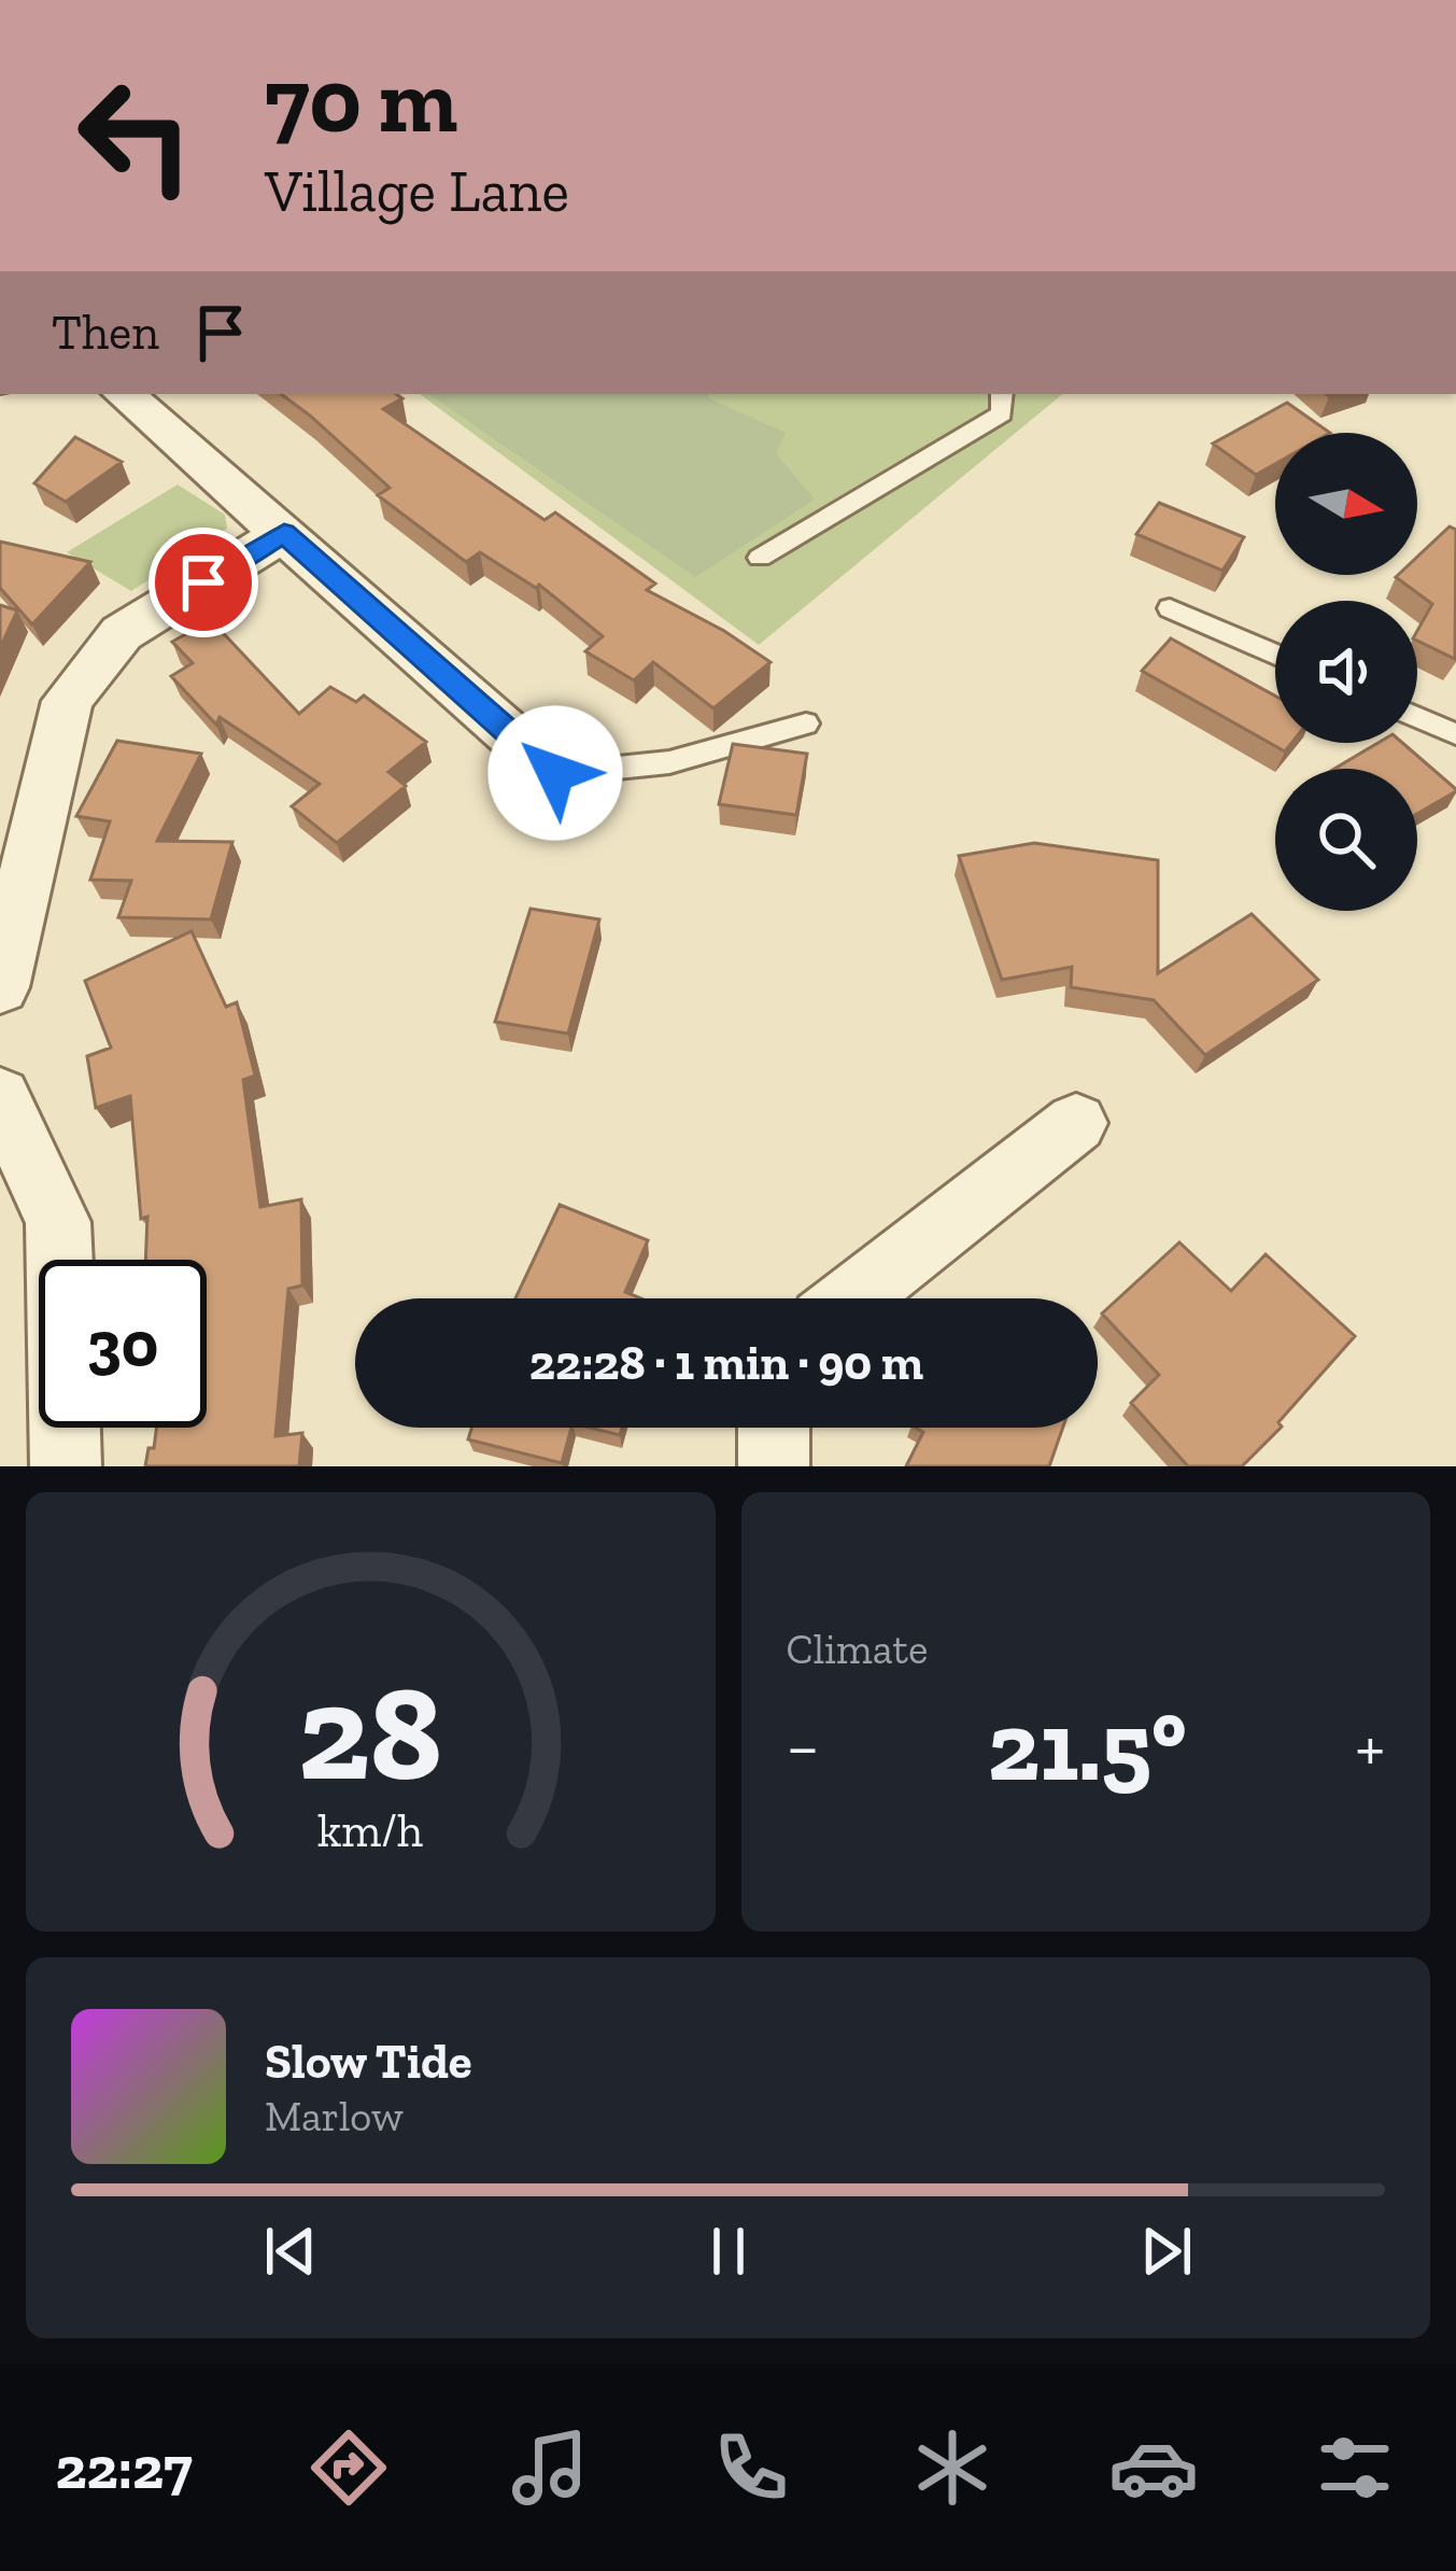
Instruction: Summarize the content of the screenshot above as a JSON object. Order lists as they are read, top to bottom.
{
  "north": "right",
  "page": {
    "turn": ["70 m", "Village Lane"],
    "then": "Then",
    "limit": "30",
    "trip": "22:28 · 1 min · 90 m",
    "tile": "Climate",
    "heat": ["−", "21.5°", "+"],
    "song": ["Slow Tide", "Marlow"],
    "tabs": "22:27",
    "gauge": ["28", "km/h"]
  }
}
